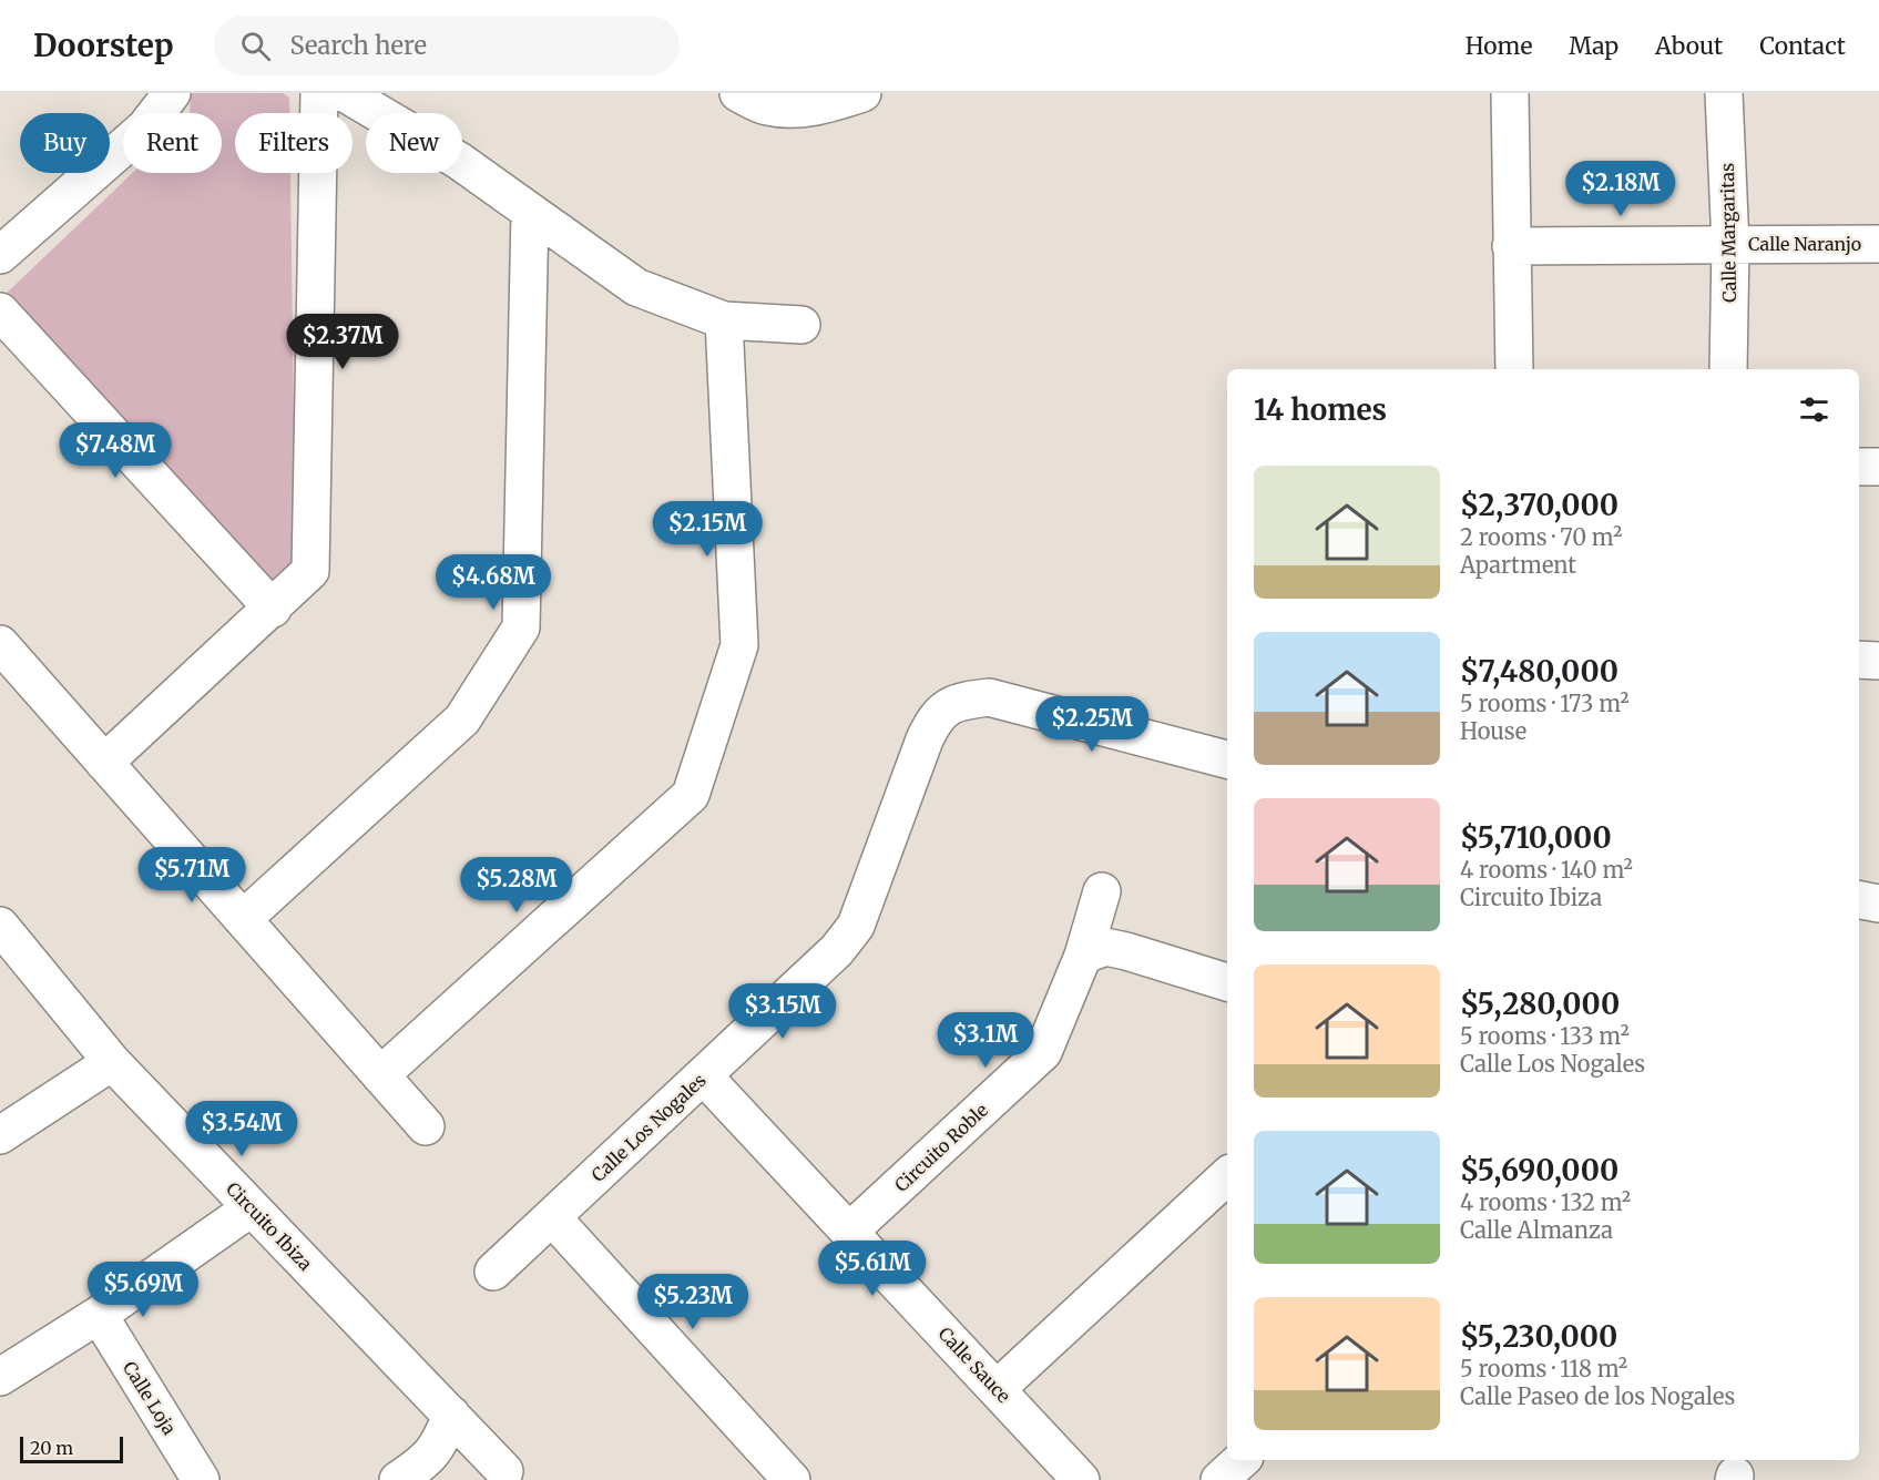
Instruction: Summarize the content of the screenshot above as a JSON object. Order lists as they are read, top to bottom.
{
  "streets": {
    "street": [
      "Calle Margaritas",
      "Calle Naranjo",
      "Calle Los Nogales",
      "Circuito Roble",
      "Circuito Ibiza",
      "Calle Sauce",
      "Calle Loja"
    ]
  },
  "crossings": [
    ["Calle Margaritas", "Calle Naranjo"],
    ["Calle Los Nogales", "Calle Sauce"],
    ["Circuito Roble", "Calle Sauce"]
  ],
  "scale_bar": "20 m",
  "page": {
    "header": "Doorstep",
    "search": "Search here",
    "nav": [
      "Home",
      "Map",
      "About",
      "Contact"
    ],
    "chip": [
      "Buy",
      "Rent",
      "Filters",
      "New"
    ],
    "price": [
      "$2.18M",
      "$2.37M",
      "$7.48M",
      "$2.15M",
      "$4.68M",
      "$2.25M",
      "$5.71M",
      "$5.28M",
      "$3.15M",
      "$3.1M",
      "$3.54M",
      "$5.61M",
      "$5.69M",
      "$5.23M"
    ],
    "heading": "14 homes",
    "list": [
      {
        "name": "$2,370,000",
        "note": "2 rooms · 70 m² · Apartment"
      },
      {
        "name": "$7,480,000",
        "note": "5 rooms · 173 m² · House"
      },
      {
        "name": "$5,710,000",
        "note": "4 rooms · 140 m² · Circuito Ibiza"
      },
      {
        "name": "$5,280,000",
        "note": "5 rooms · 133 m² · Calle Los Nogales"
      },
      {
        "name": "$5,690,000",
        "note": "4 rooms · 132 m² · Calle Almanza"
      },
      {
        "name": "$5,230,000",
        "note": "5 rooms · 118 m² · Calle Paseo de los Nogales"
      }
    ],
    "scale": "20 m"
  }
}
